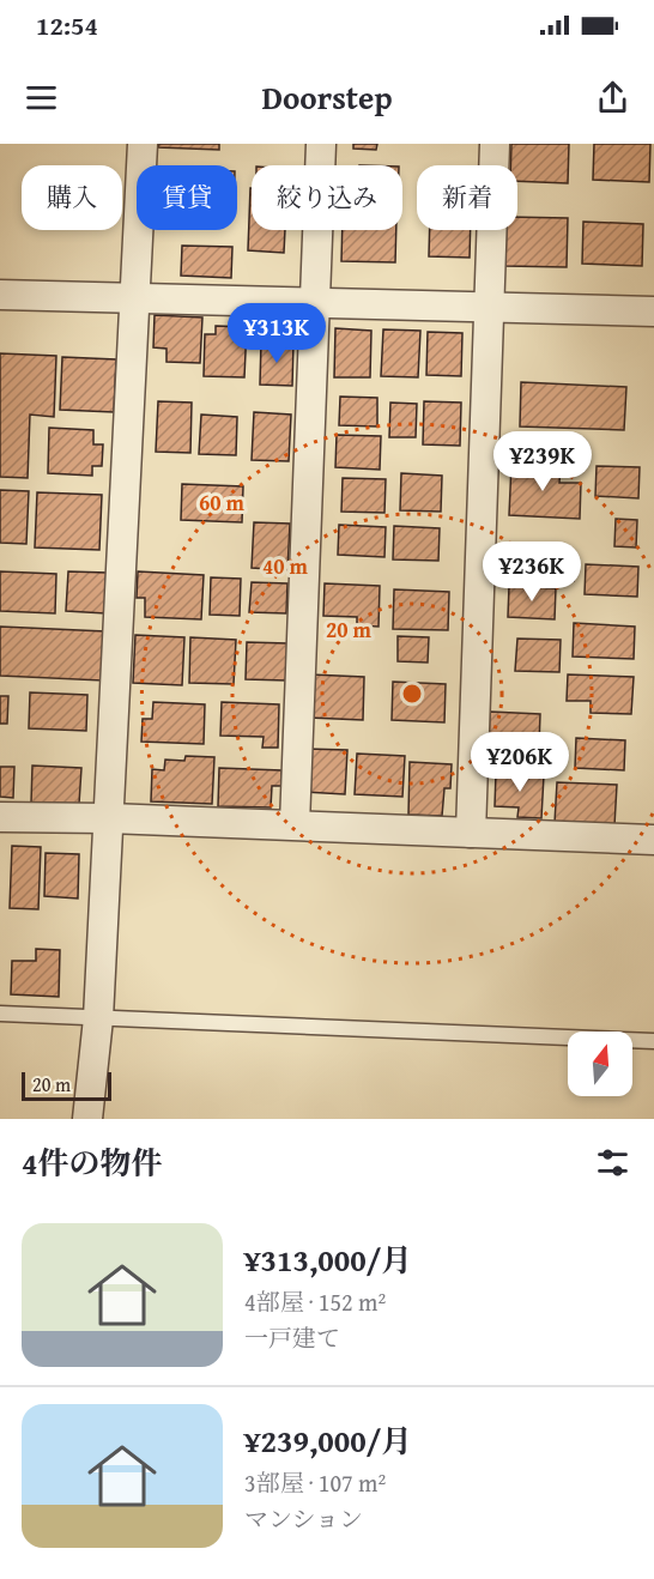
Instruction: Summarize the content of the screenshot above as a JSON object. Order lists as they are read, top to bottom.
{
  "scale_bar": "20 m",
  "north": "top",
  "page": {
    "status": "12:54",
    "header": "Doorstep",
    "chip": [
      "購入",
      "賃貸",
      "絞り込み",
      "新着"
    ],
    "price": [
      "¥313K",
      "¥239K",
      "¥236K",
      "¥206K"
    ],
    "scale": "20 m",
    "heading": "4件の物件",
    "list": [
      {
        "name": "¥313,000/月",
        "note": "4部屋 · 152 m² · 一戸建て"
      },
      {
        "name": "¥239,000/月",
        "note": "3部屋 · 107 m² · マンション"
      }
    ]
  },
  "rings": ["60 m", "40 m", "20 m"]
}
